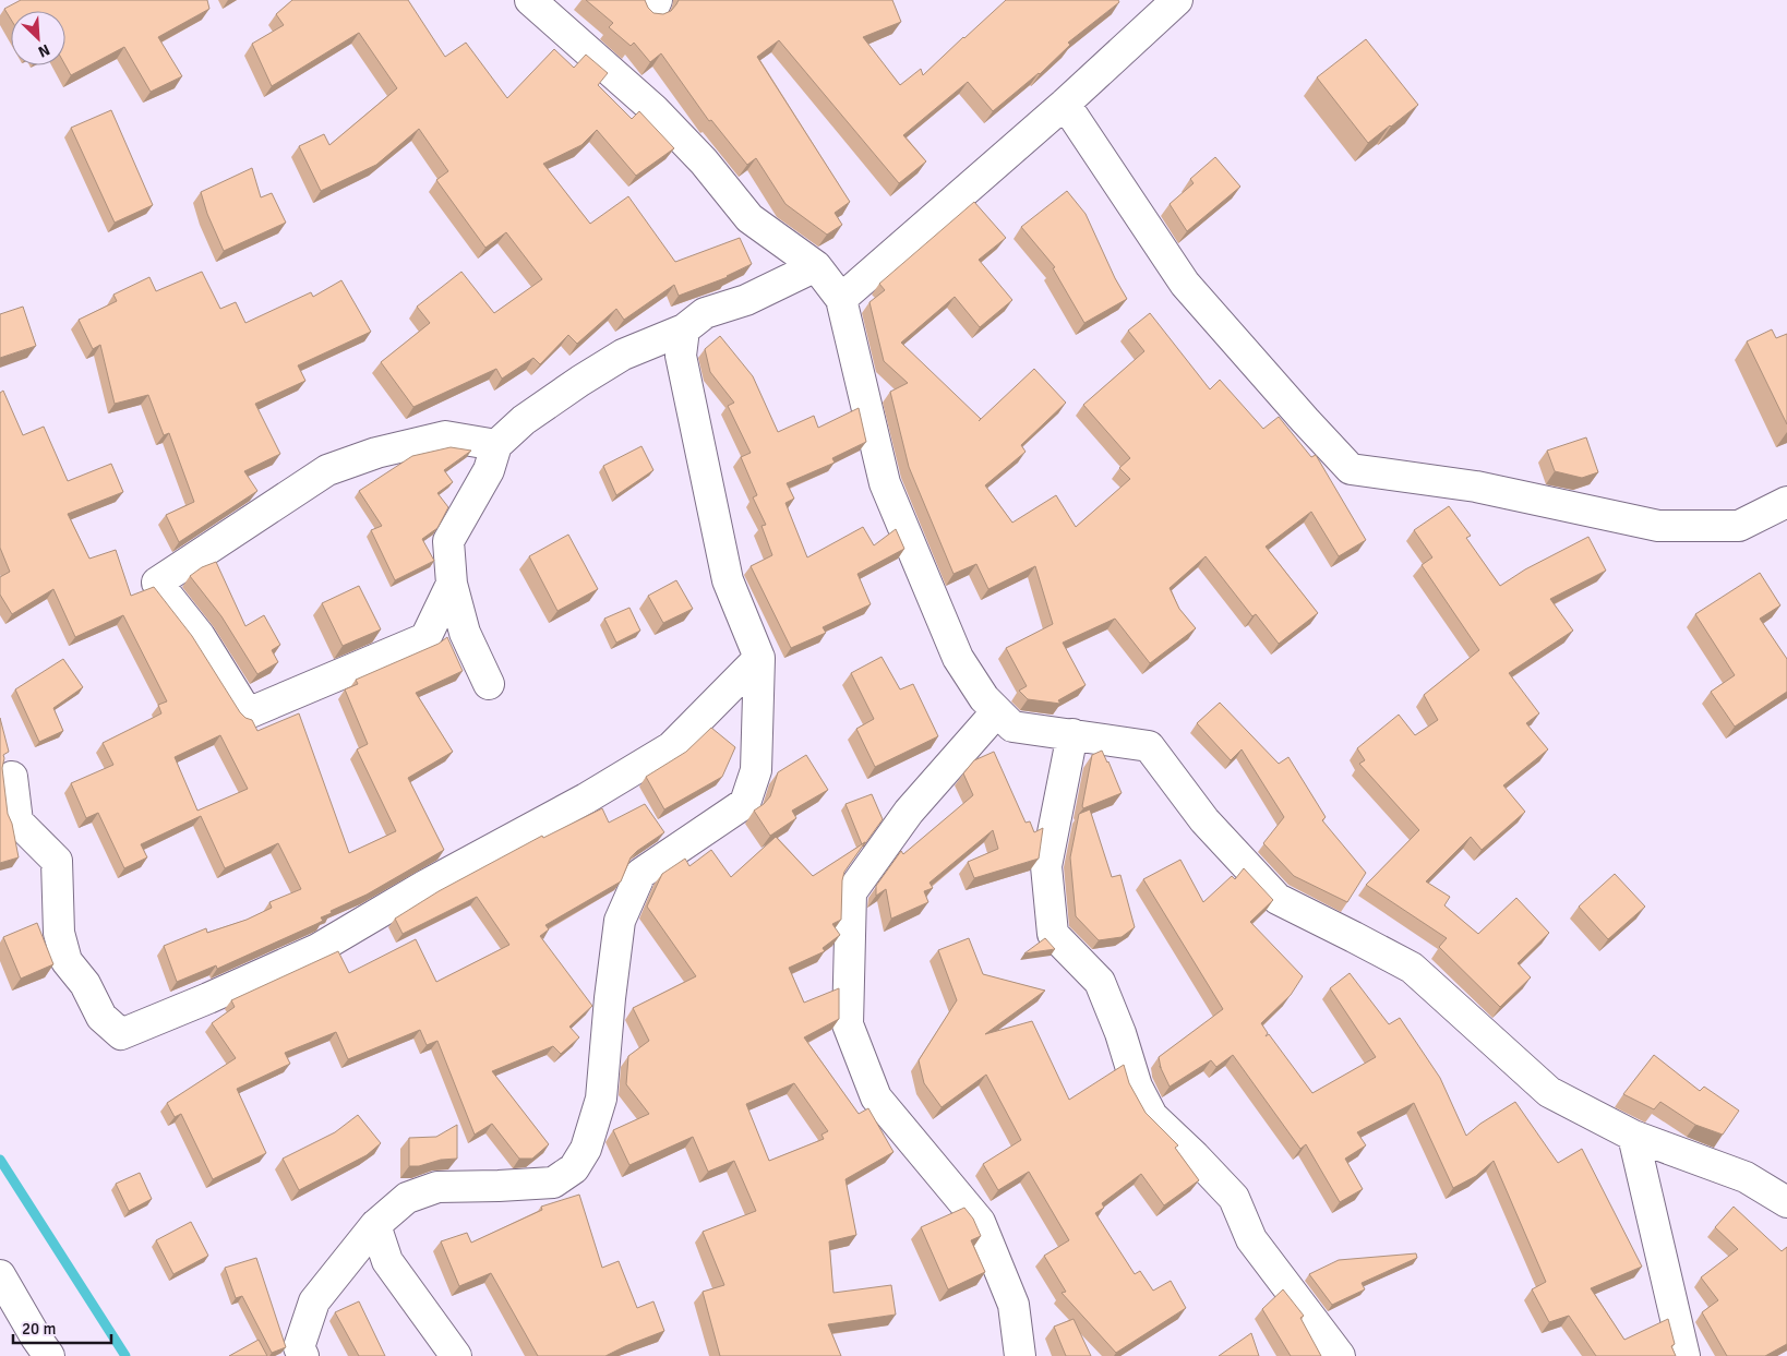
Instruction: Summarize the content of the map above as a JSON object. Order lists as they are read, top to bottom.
{
  "scale_bar": "20 m",
  "north": "bottom right"
}
